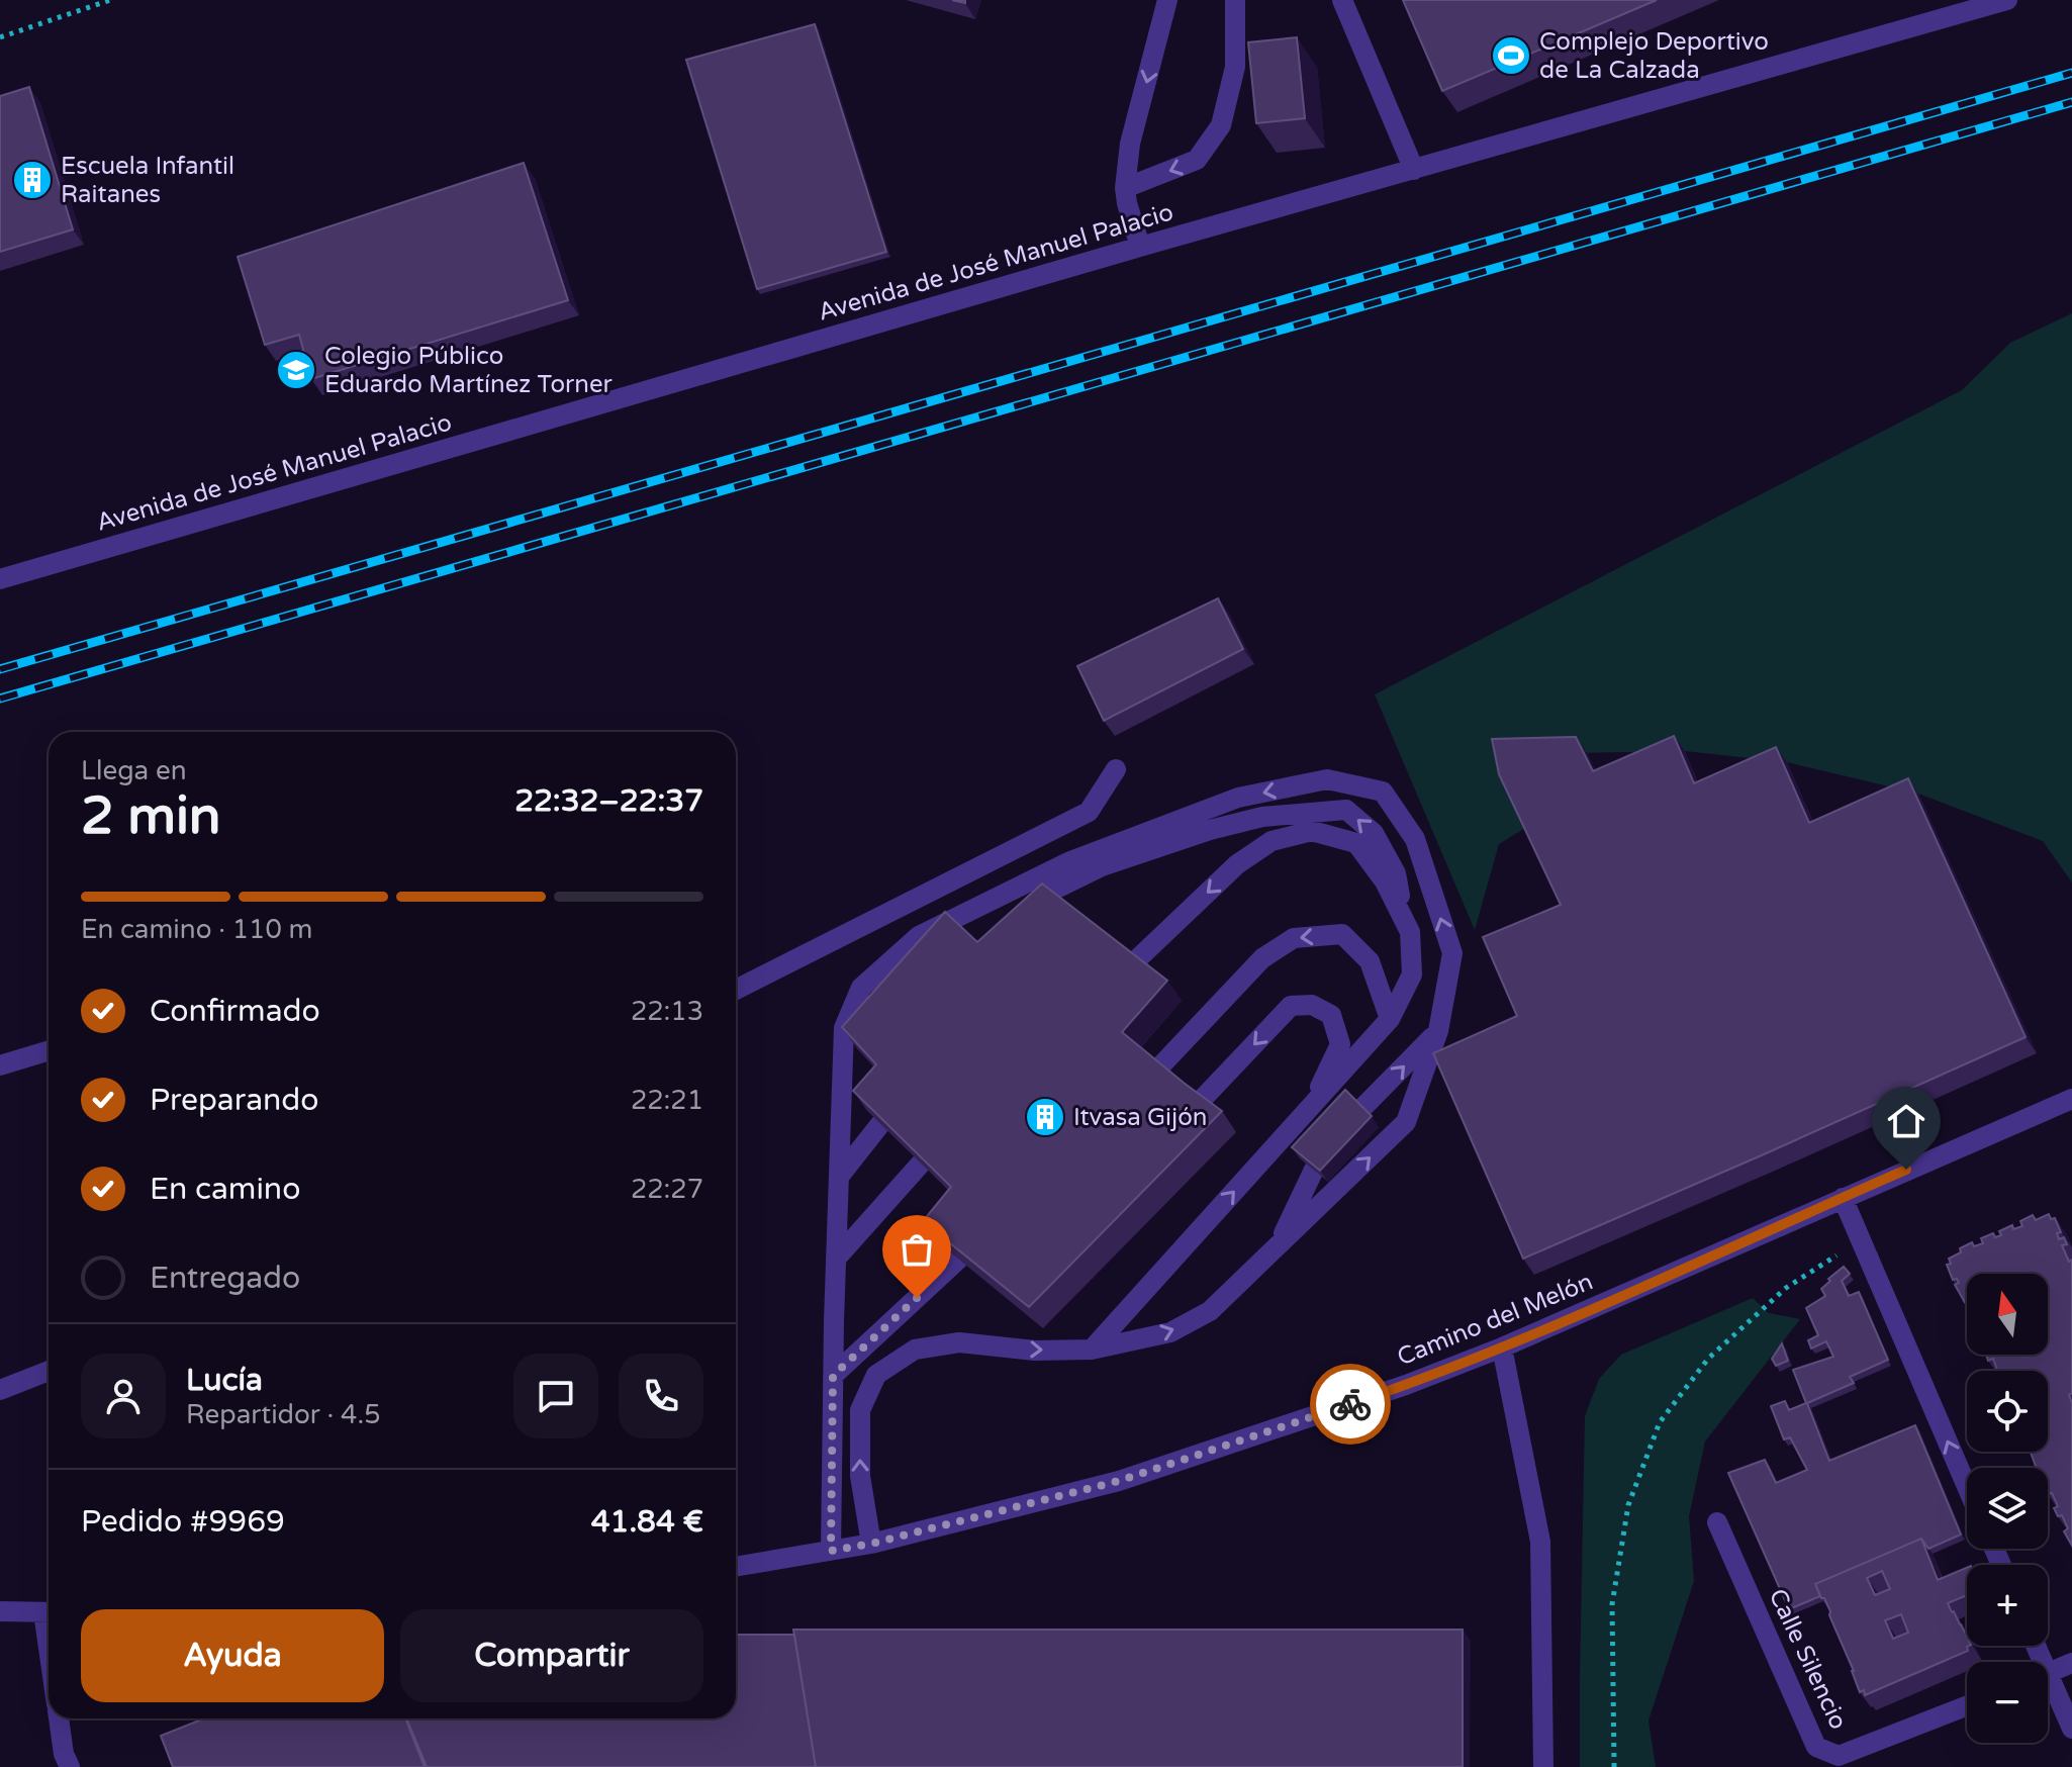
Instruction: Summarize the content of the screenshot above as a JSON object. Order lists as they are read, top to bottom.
{
  "streets": {
    "street": ["Avenida de José Manuel Palacio", "Camino del Melón", "Calle Silencio"]
  },
  "places": {
    "sports": ["Complejo Deportivo de La Calzada"],
    "building": ["Escuela Infantil Raitanes", "Itvasa Gijón"],
    "school or university": ["Colegio Público Eduardo Martínez Torner"]
  },
  "north": "top",
  "page": {
    "heading": ["2 min", "Llega en", "22:32–22:37"],
    "panel": [
      "Lucía",
      "Repartidor · 4.5",
      "Pedido #9969",
      "41.84 €"
    ],
    "bar": "En camino · 110 m",
    "list": [
      ["Confirmado", "22:13"],
      ["Preparando", "22:21"],
      ["En camino", "22:27"],
      "Entregado"
    ],
    "map_buttons": ["+", "−"],
    "buttons": ["Ayuda", "Compartir"]
  }
}
